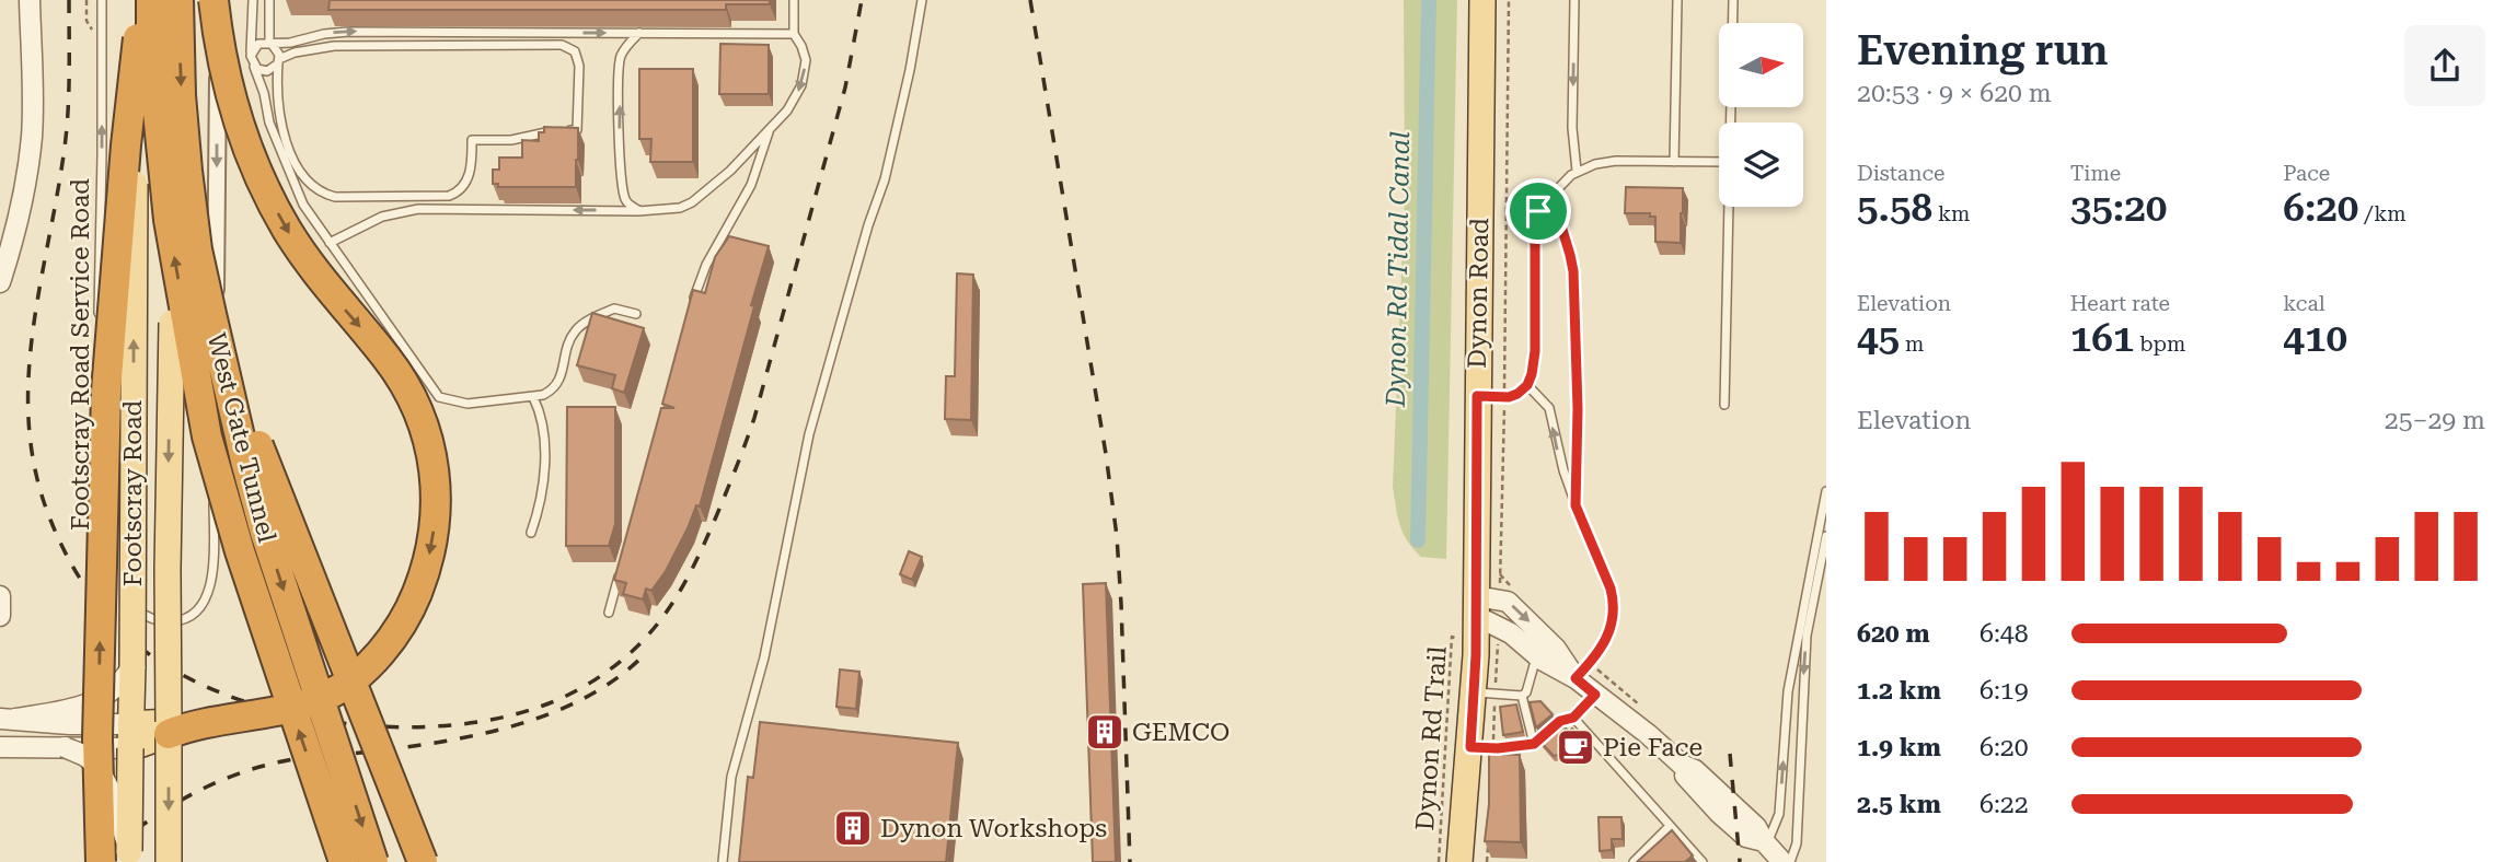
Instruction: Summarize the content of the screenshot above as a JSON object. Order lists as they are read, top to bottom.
{
  "streets": {
    "highway": ["West Gate Tunnel"],
    "main road": ["Dynon Road", "Footscray Road"],
    "lane": ["Footscray Road Service Road"],
    "path": ["Dynon Rd Trail"]
  },
  "crossings": [
    ["Dynon Road", "Dynon Rd Trail"]
  ],
  "one_way": ["Footscray Road Service Road"],
  "water": ["Dynon Rd Tidal Canal"],
  "places": {
    "building": ["GEMCO", "Dynon Workshops"],
    "cafe": ["Pie Face"]
  },
  "north": "right",
  "page": {
    "heading": ["Evening run", "20:53 · 9 × 620 m"],
    "stats": [
      ["Distance", "5.58 km"],
      ["Time", "35:20"],
      ["Pace", "6:20 /km"],
      ["Elevation", "45 m"],
      ["Heart rate", "161 bpm"],
      ["kcal", "410"]
    ],
    "chart": ["Elevation", "25–29 m"],
    "list": [
      {
        "name": "620 m",
        "note": "6:48"
      },
      {
        "name": "1.2 km",
        "note": "6:19"
      },
      {
        "name": "1.9 km",
        "note": "6:20"
      },
      {
        "name": "2.5 km",
        "note": "6:22"
      }
    ]
  }
}
